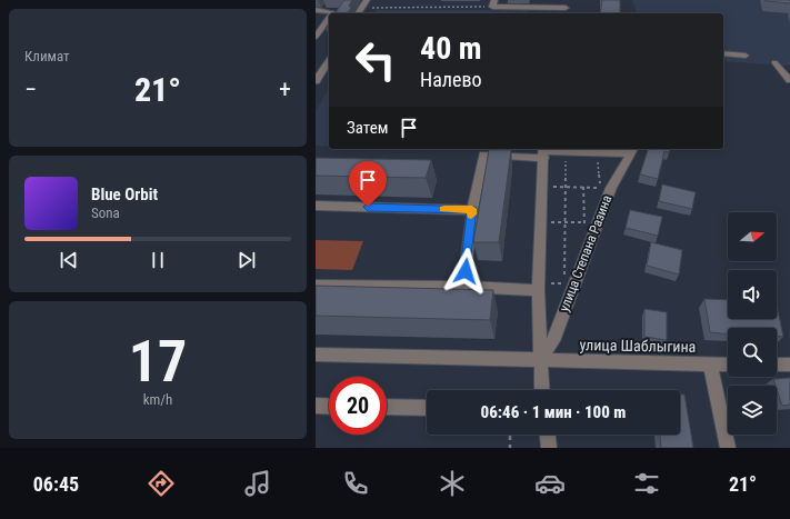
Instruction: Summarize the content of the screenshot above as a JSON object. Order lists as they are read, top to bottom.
{
  "streets": {
    "street": ["улица Степана Разина", "улица Шаблыгина"]
  },
  "crossings": [
    ["улица Степана Разина", "улица Шаблыгина"]
  ],
  "north": "right",
  "page": {
    "tile": [
      "Климат",
      ["17", "km/h"]
    ],
    "turn": ["40 m", "Налево"],
    "heat": ["−", "21°", "+"],
    "then": "Затем",
    "song": ["Blue Orbit", "Sona"],
    "limit": "20",
    "trip": "06:46 · 1 мин · 100 m",
    "tabs": ["06:45", "21°"]
  }
}
